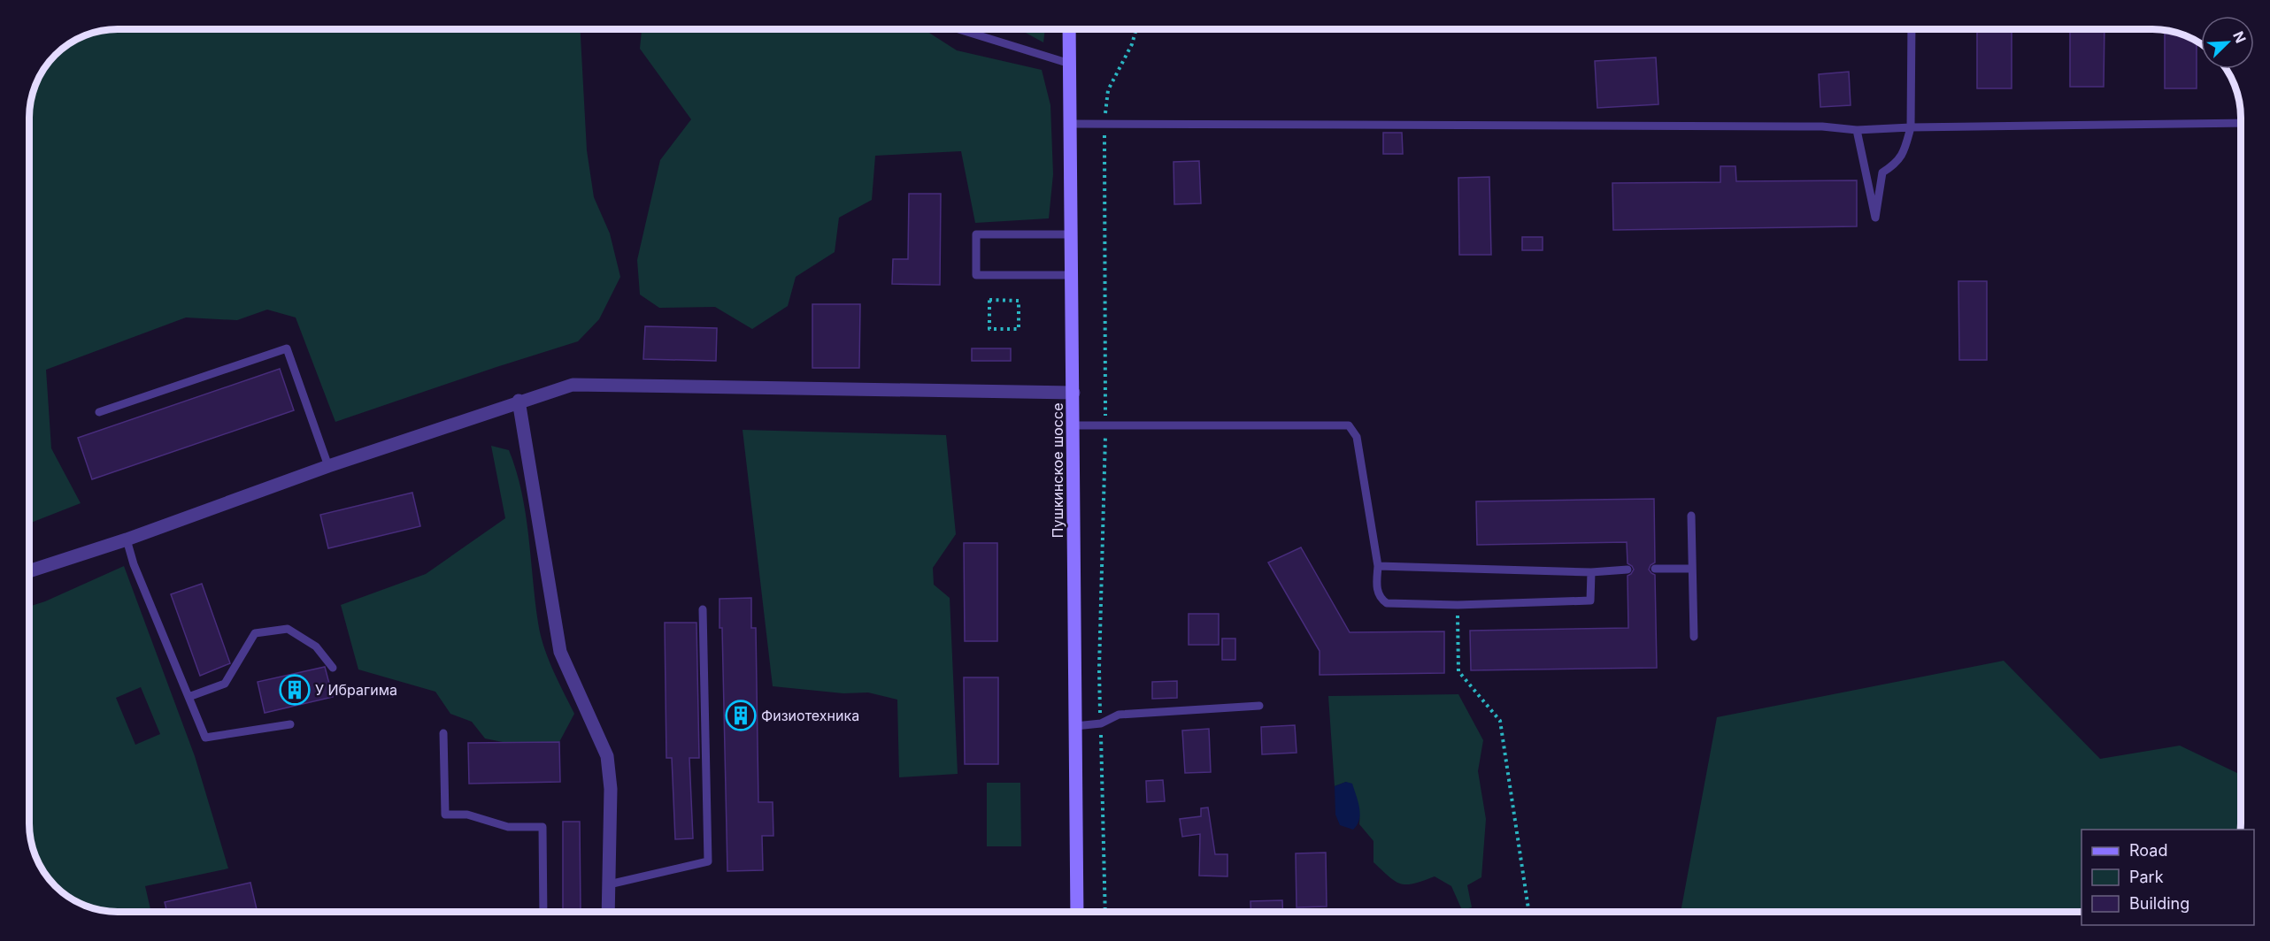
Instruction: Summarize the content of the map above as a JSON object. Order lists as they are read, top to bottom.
{
  "streets": {
    "main road": ["Пушкинское шоссе"]
  },
  "places": {
    "building": ["У Ибрагима", "Физиотехника"]
  },
  "legend": ["Road", "Park", "Building"],
  "north": "top right"
}
